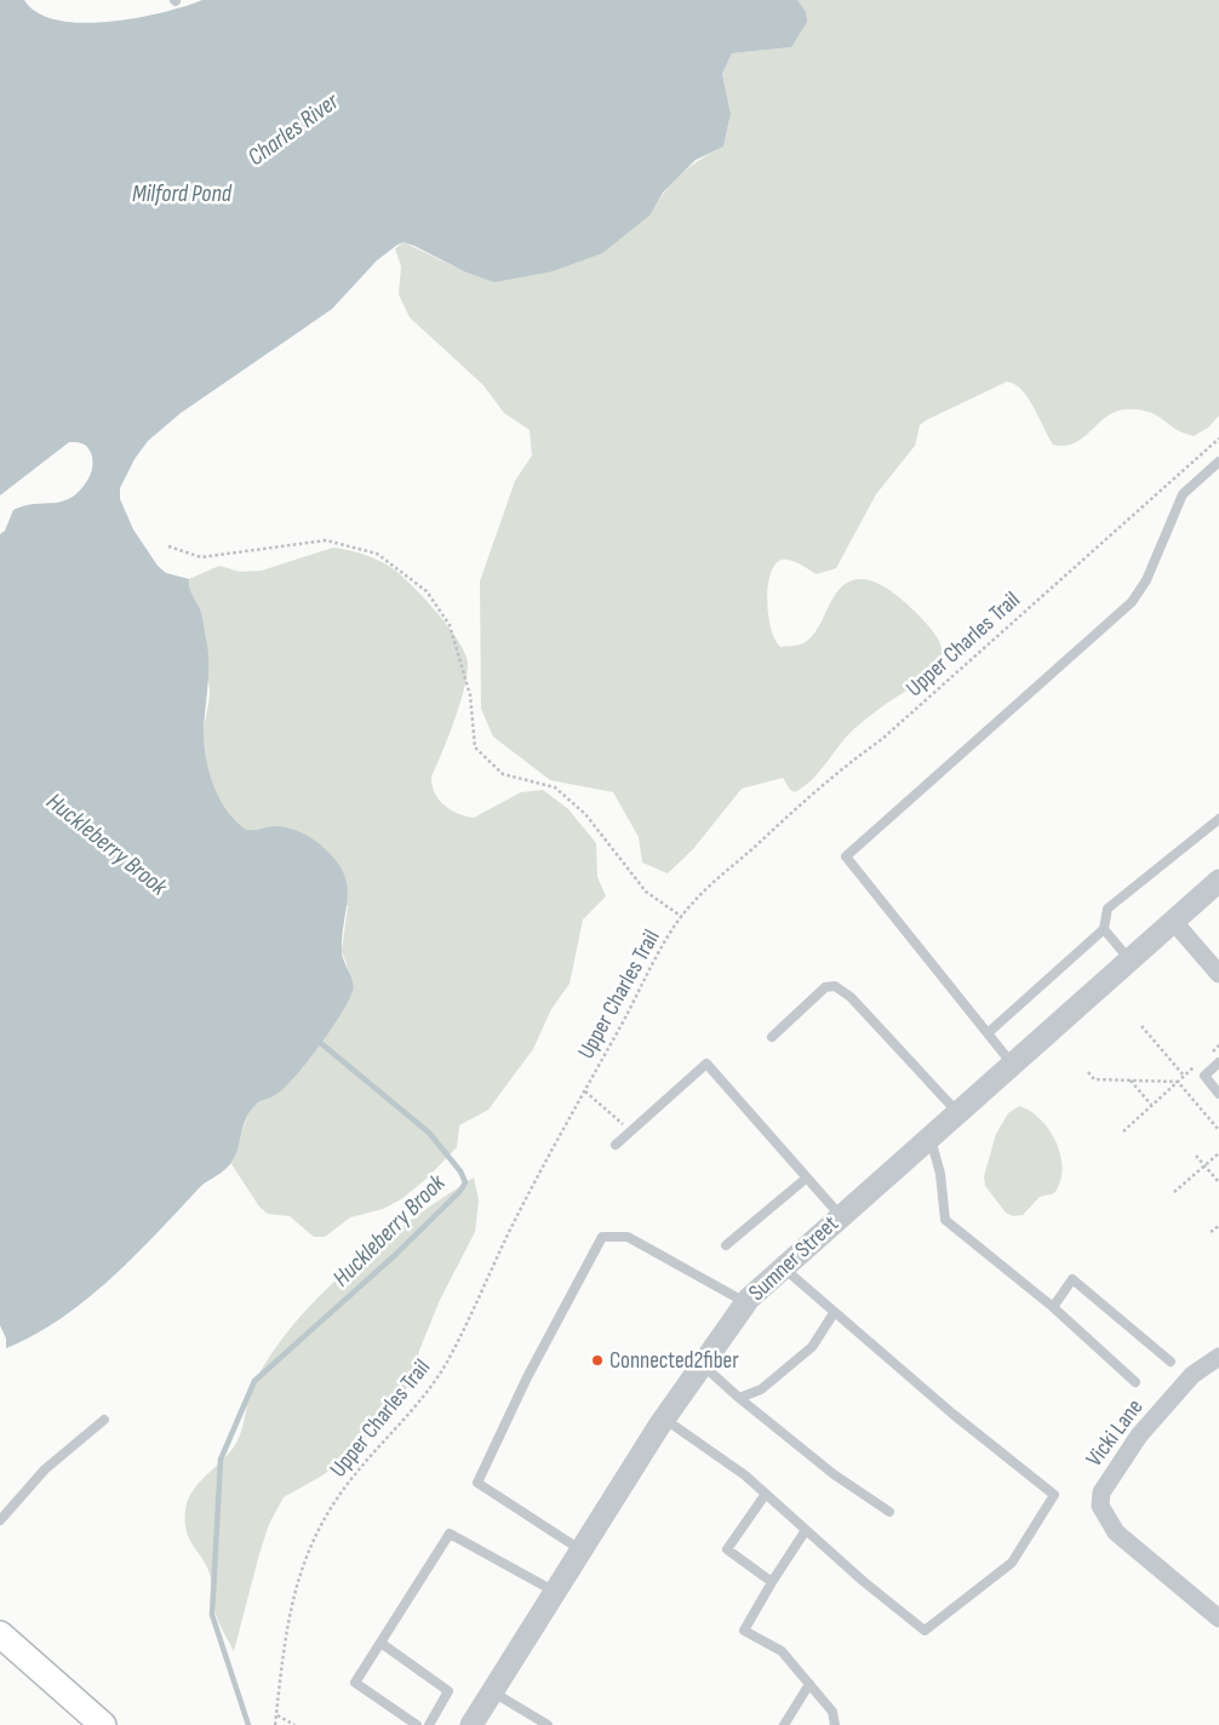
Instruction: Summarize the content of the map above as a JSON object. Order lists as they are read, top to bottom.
{
  "streets": {
    "street": ["Sumner Street", "Vicki Lane"],
    "path": ["Upper Charles Trail"]
  },
  "water": ["Charles River", "Milford Pond", "Huckleberry Brook"],
  "places": ["Connected2fiber"]
}
